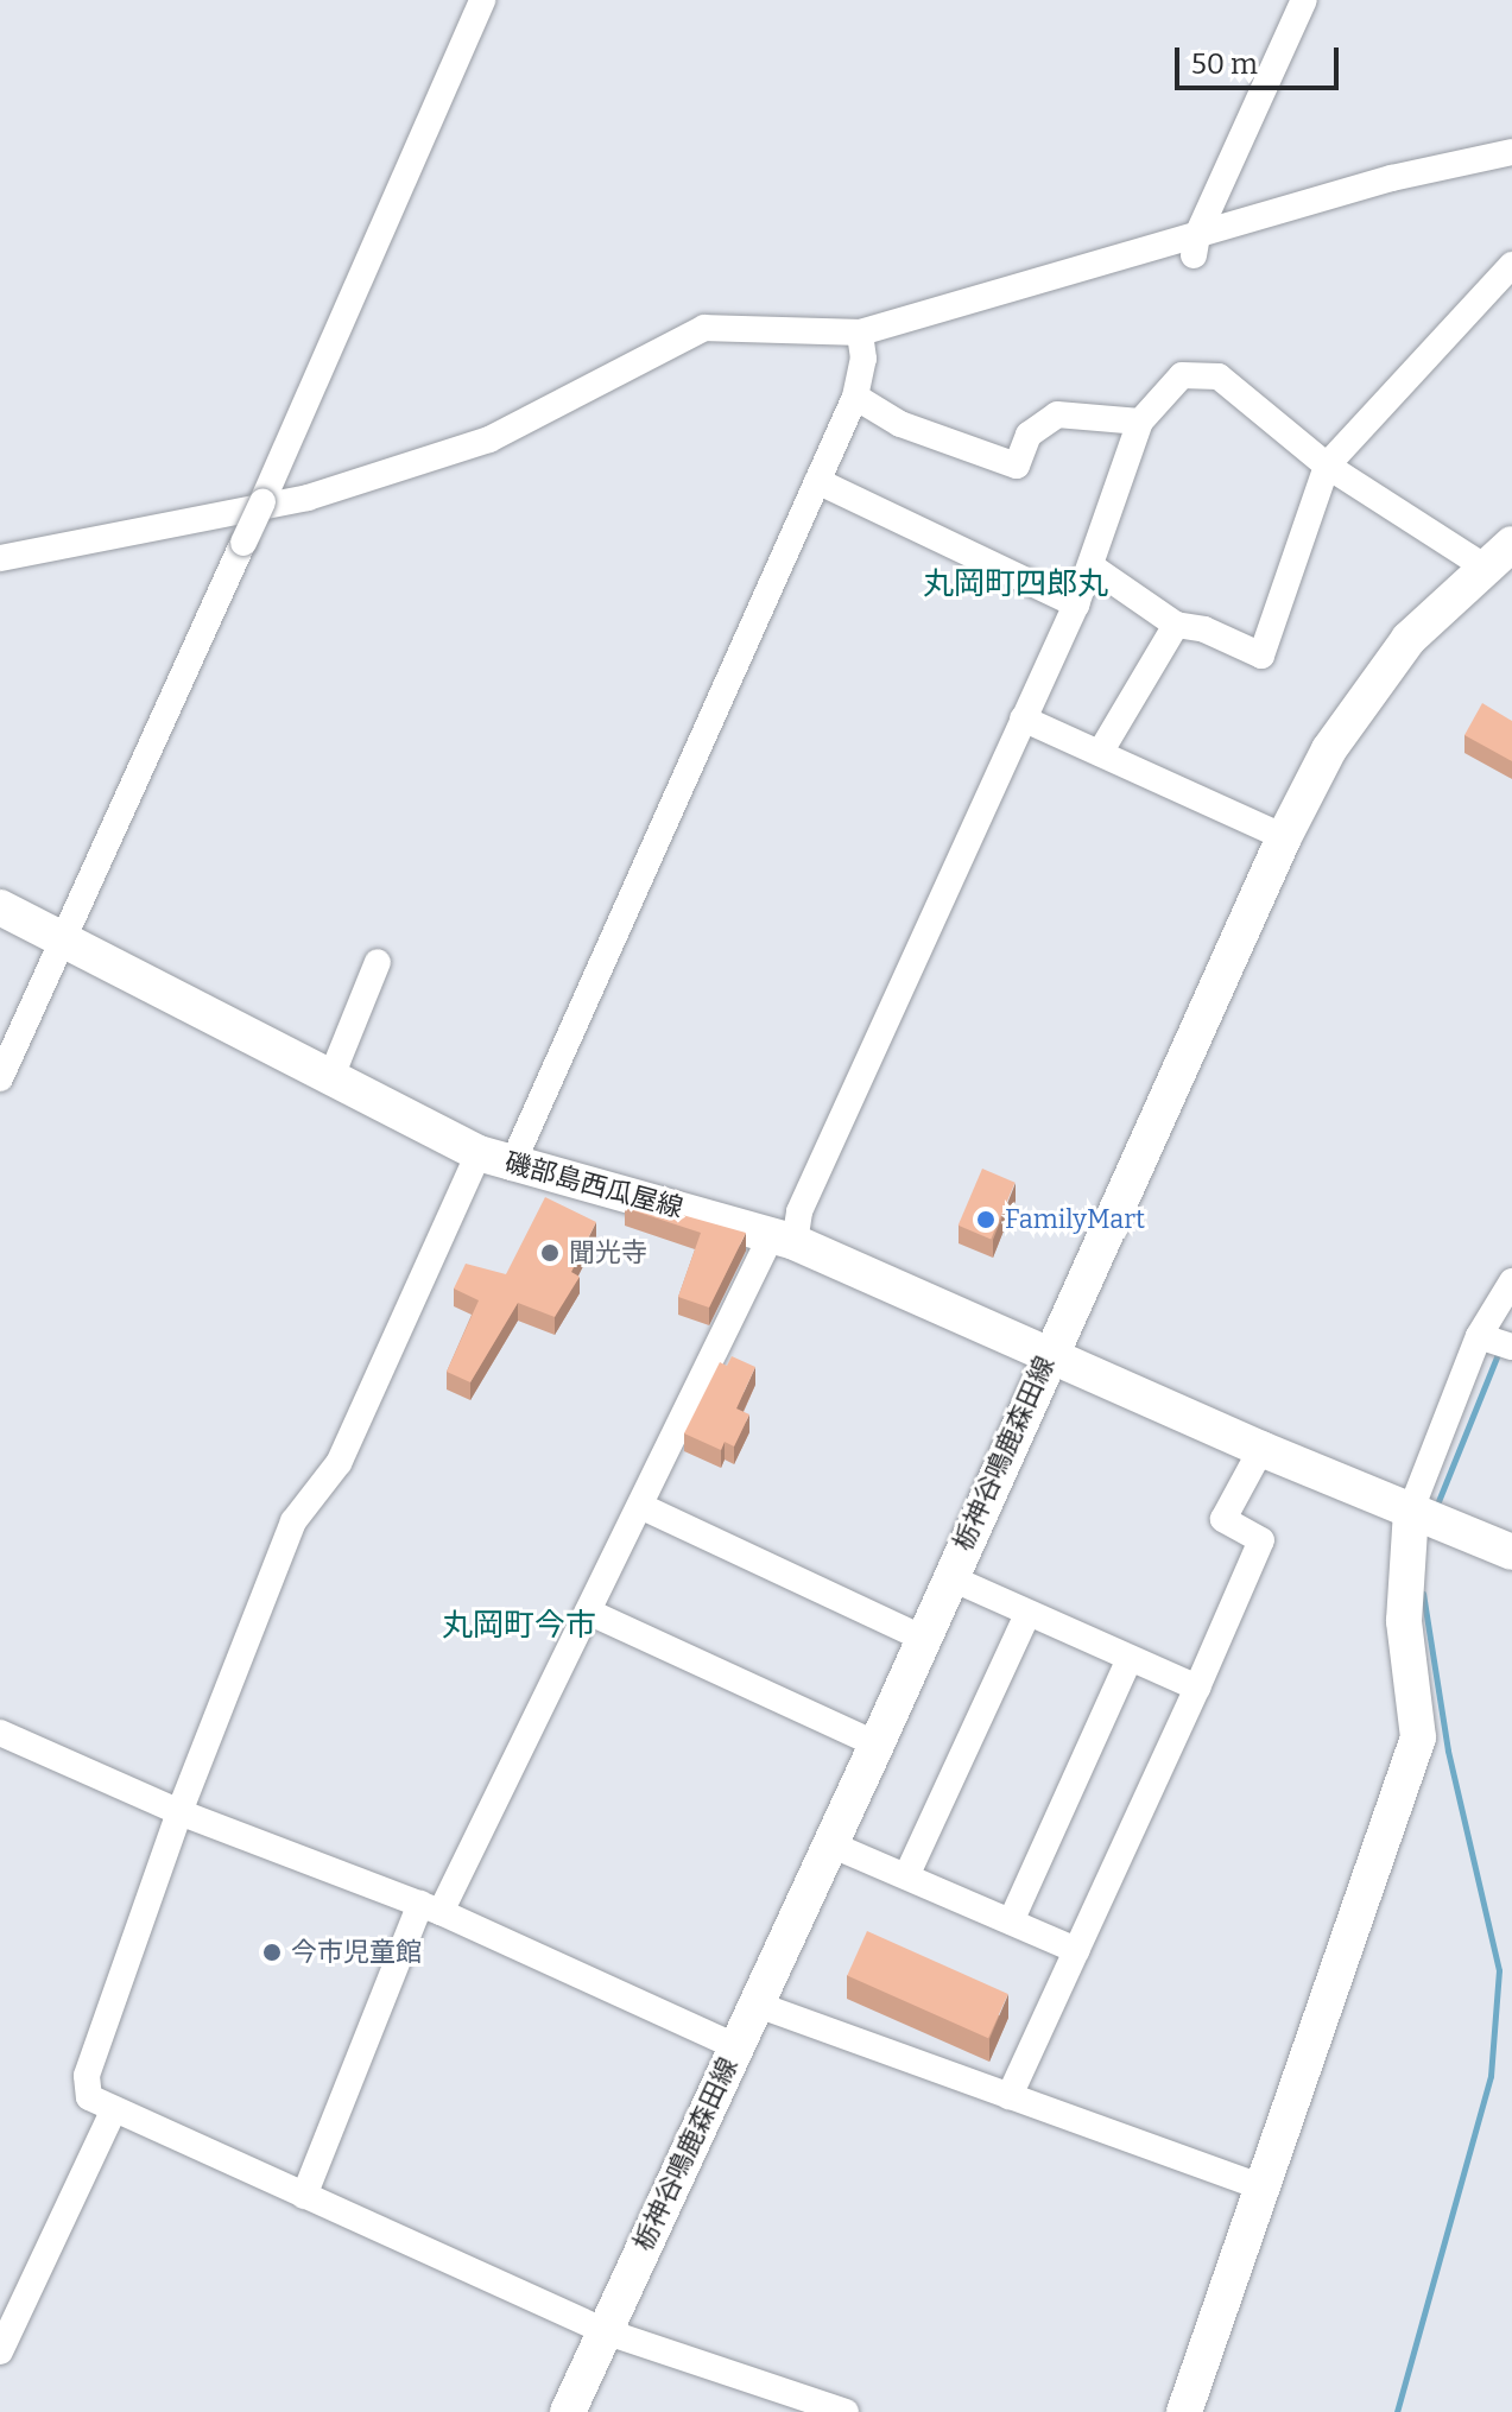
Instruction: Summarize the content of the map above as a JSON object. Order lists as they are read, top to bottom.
{
  "streets": {
    "main road": ["磯部島西瓜屋線", "栃神谷鳴鹿森田線"]
  },
  "crossings": [
    ["磯部島西瓜屋線", "栃神谷鳴鹿森田線"]
  ],
  "districts": ["丸岡町四郎丸", "丸岡町今市"],
  "places": ["FamilyMart", "聞光寺", "今市児童館"],
  "scale_bar": "50 m"
}
